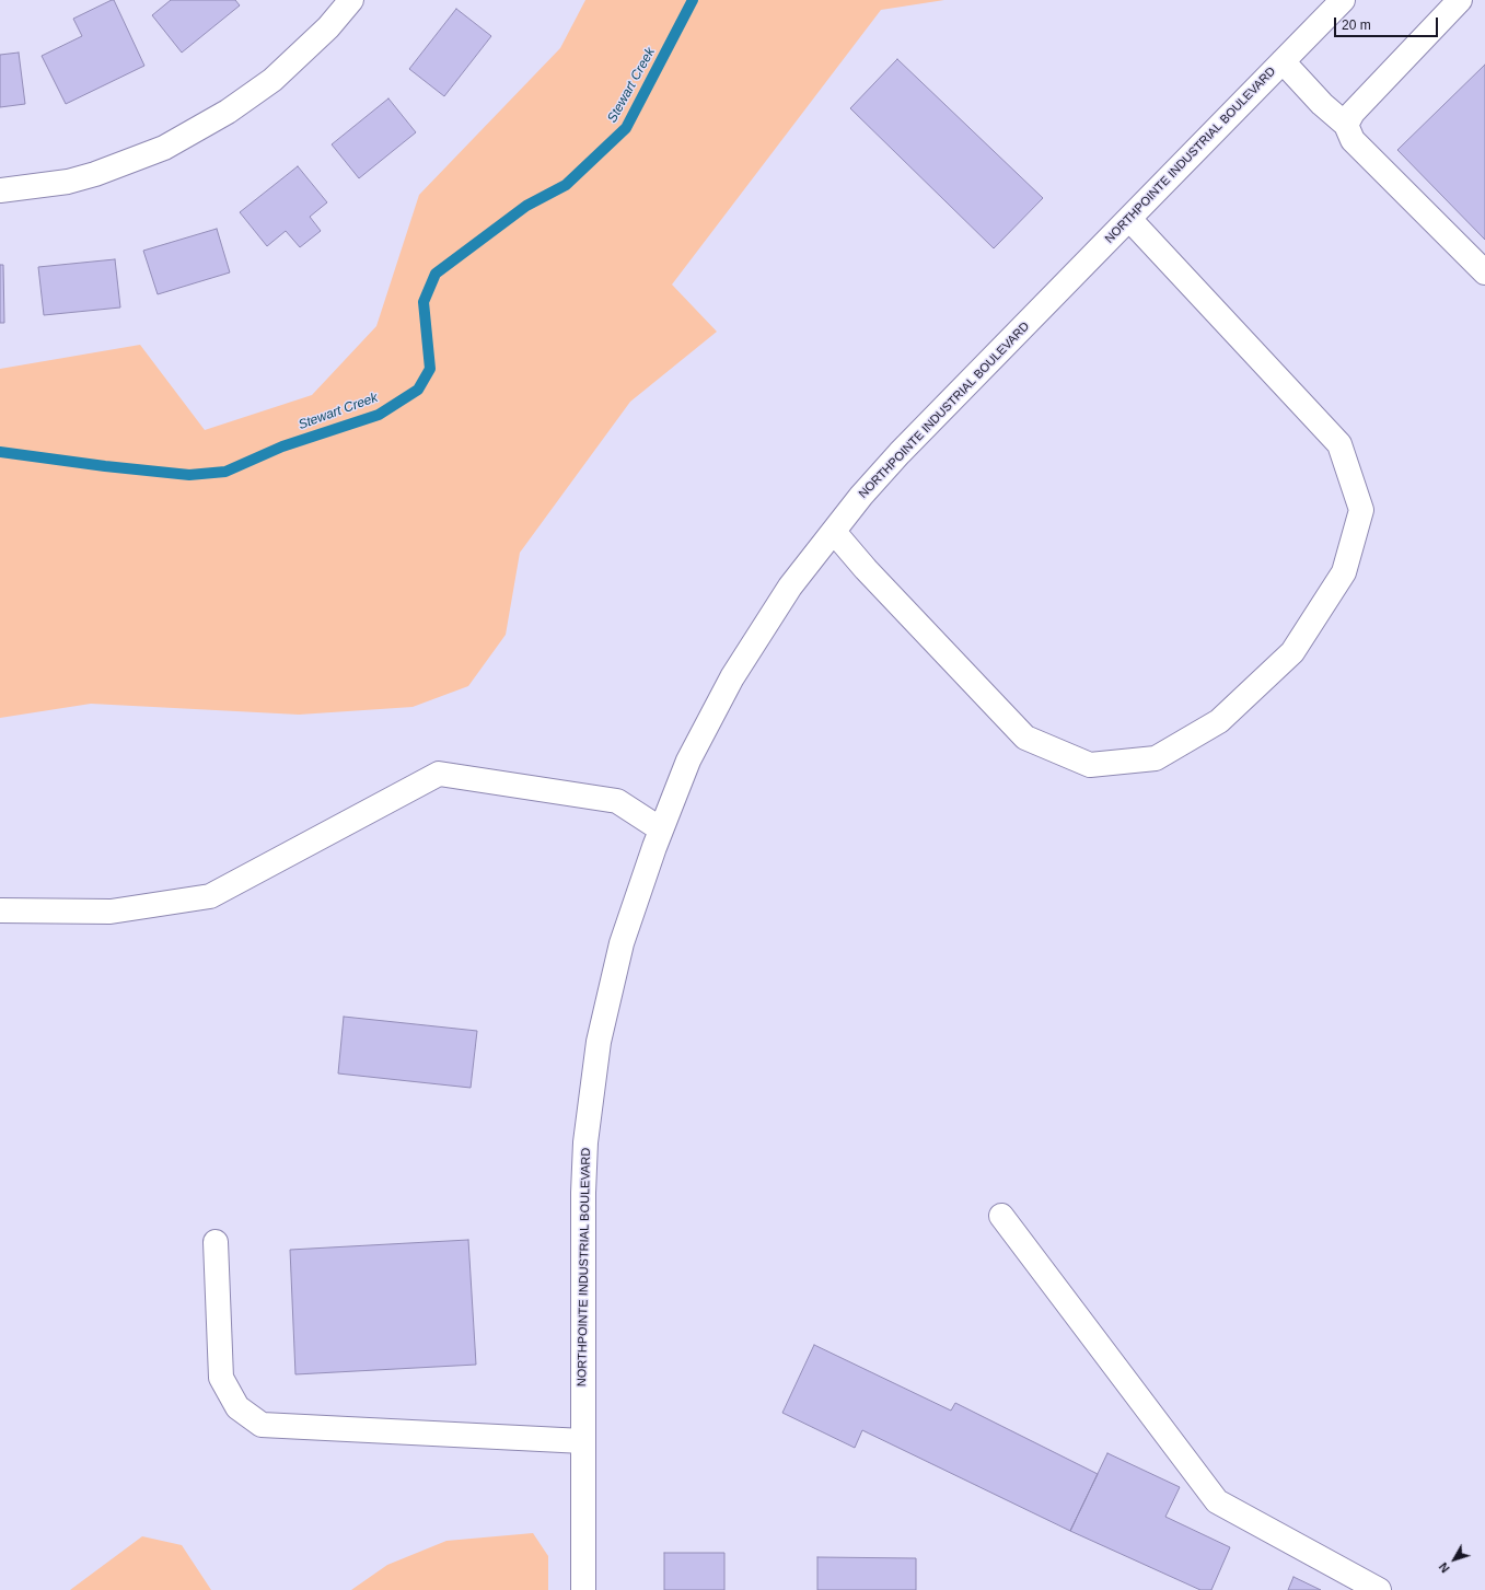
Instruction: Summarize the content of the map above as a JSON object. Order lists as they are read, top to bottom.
{
  "streets": {
    "street": ["NORTHPOINTE INDUSTRIAL BOULEVARD"]
  },
  "water": ["Stewart Creek"],
  "scale_bar": "20 m",
  "north": "bottom left"
}
